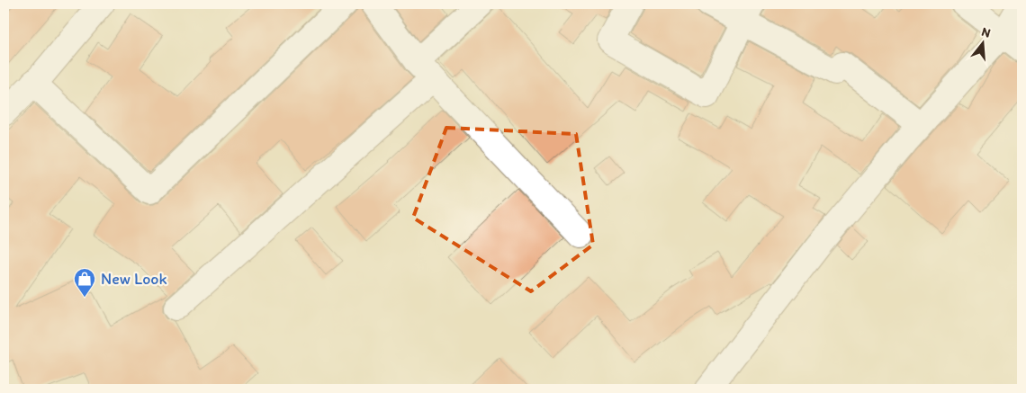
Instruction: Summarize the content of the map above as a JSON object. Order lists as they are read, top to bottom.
{
  "places": {
    "shop": ["New Look"]
  },
  "north": "top"
}
